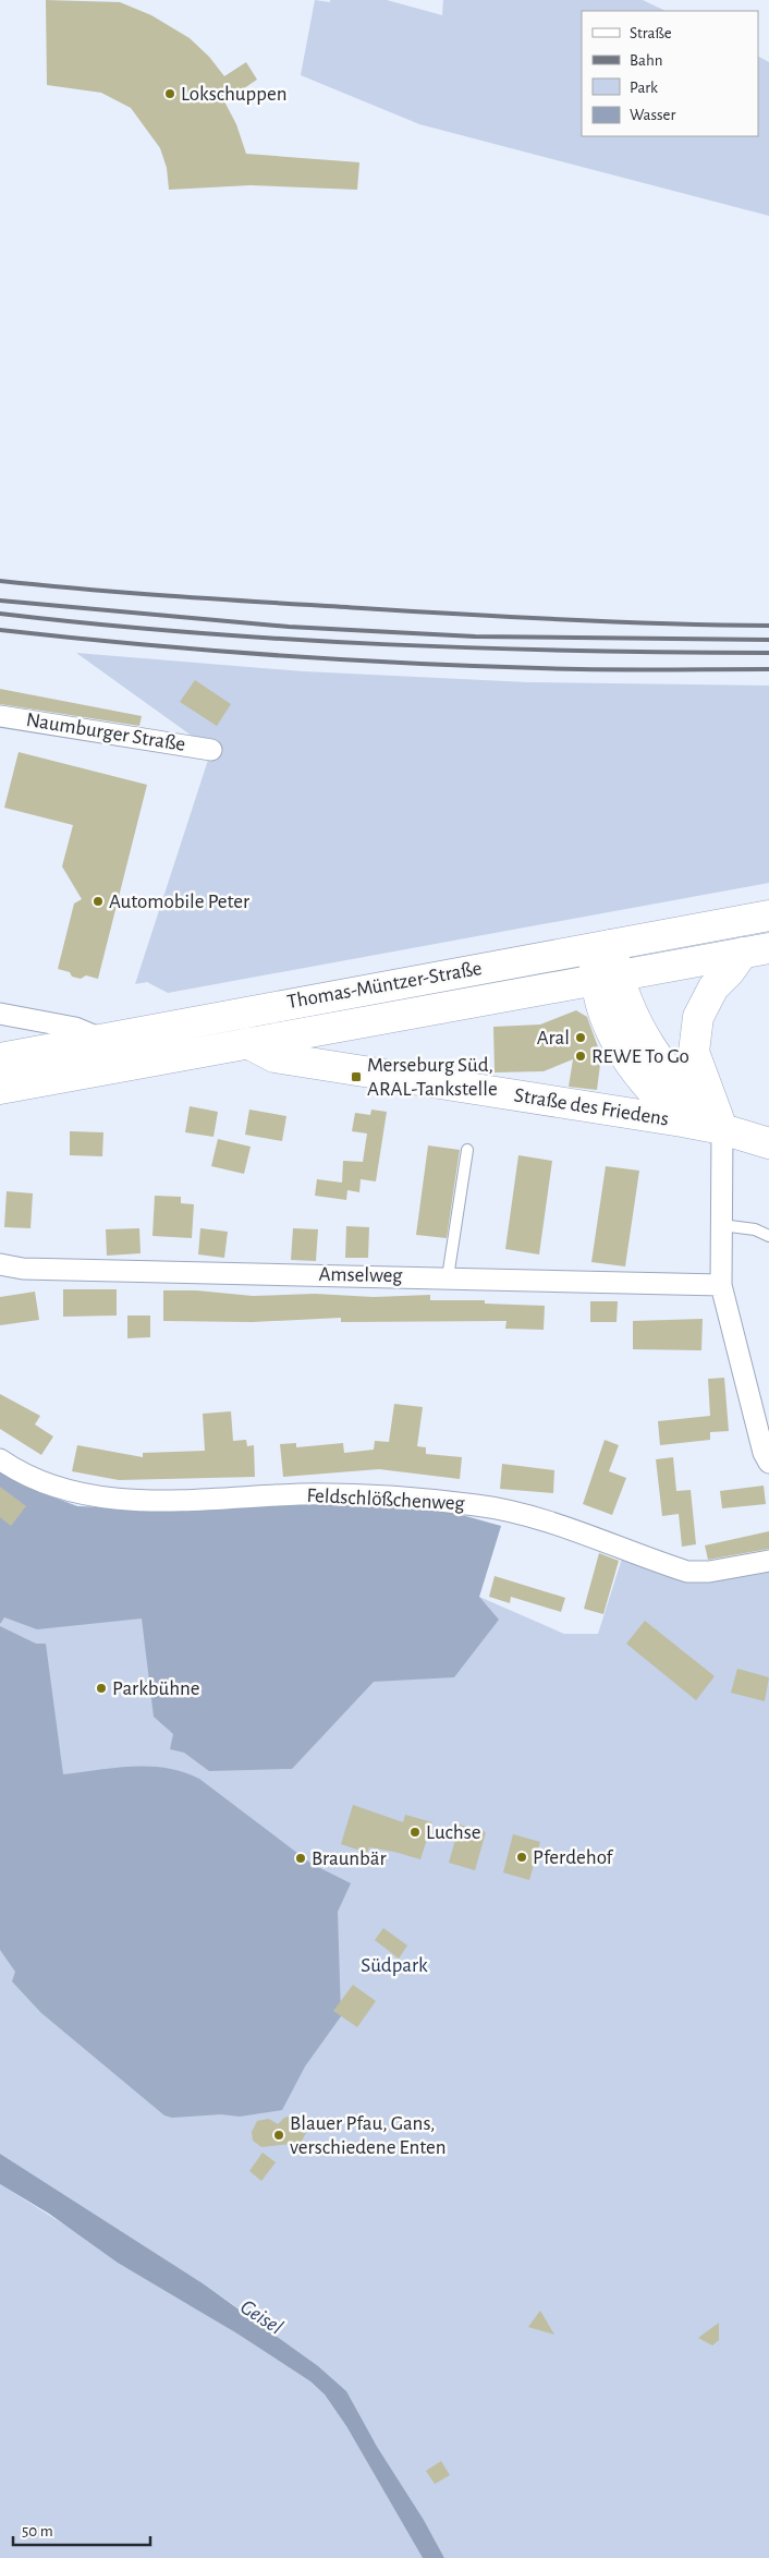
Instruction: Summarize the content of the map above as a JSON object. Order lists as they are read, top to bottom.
{
  "streets": {
    "main road": ["Thomas-Müntzer-Straße", "Straße des Friedens"],
    "street": ["Naumburger Straße", "Amselweg", "Feldschlößchenweg"]
  },
  "crossings": [
    ["Thomas-Müntzer-Straße", "Straße des Friedens"]
  ],
  "water": ["Geisel"],
  "parks": ["Südpark"],
  "places": {
    "other": [
      "Lokschuppen",
      "Automobile Peter",
      "Aral",
      "REWE To Go",
      "Parkbühne",
      "Luchse",
      "Pferdehof",
      "Braunbär",
      "Blauer Pfau, Gans, verschiedene Enten"
    ],
    "transit": ["Merseburg Süd, ARAL-Tankstelle"]
  },
  "legend": [
    "Straße",
    "Bahn",
    "Park",
    "Wasser"
  ],
  "scale_bar": "50 m"
}
